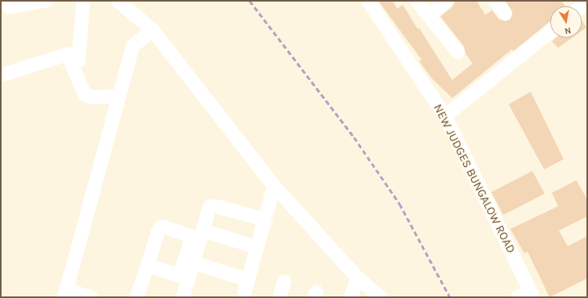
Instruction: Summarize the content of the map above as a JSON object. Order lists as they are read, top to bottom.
{
  "streets": {
    "street": ["NEW JUDGES BUNGALOW ROAD"]
  },
  "north": "bottom"
}
